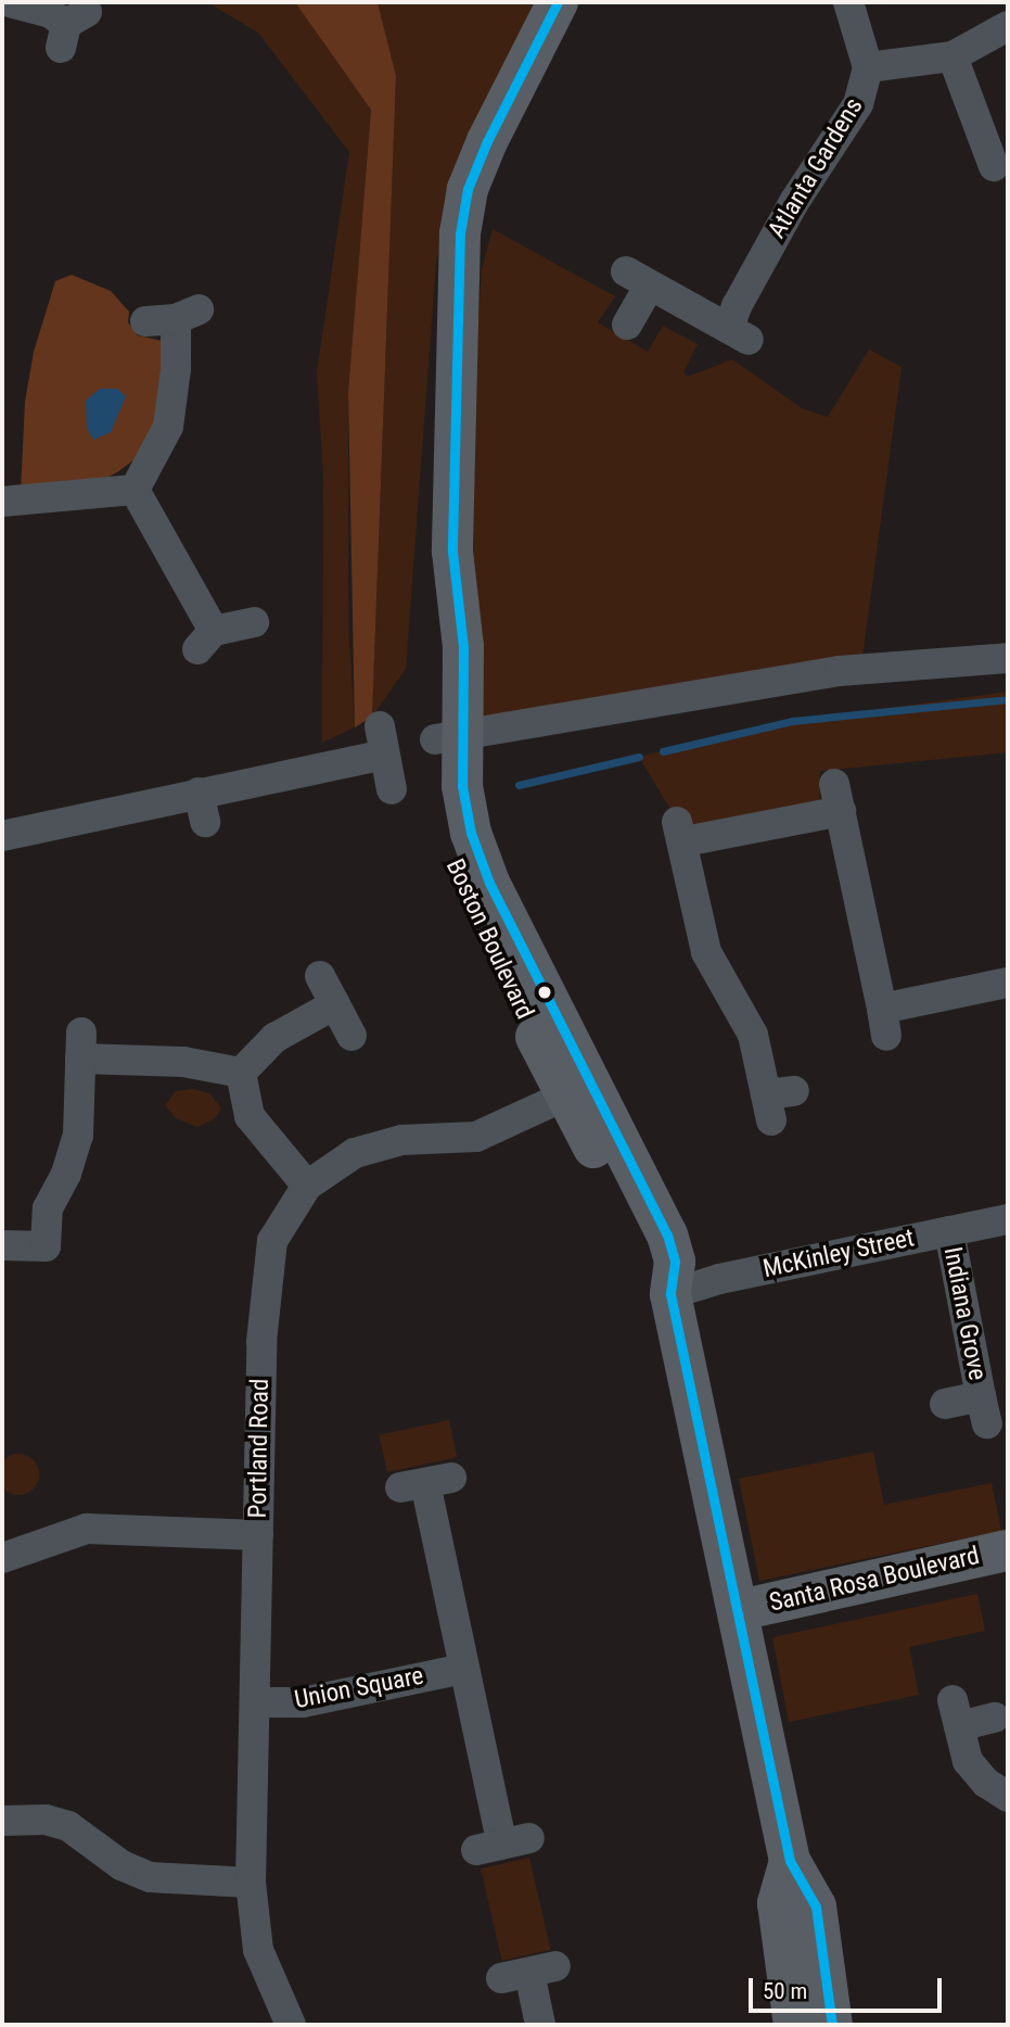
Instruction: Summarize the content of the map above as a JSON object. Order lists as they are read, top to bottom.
{
  "streets": {
    "street": [
      "Atlanta Gardens",
      "Boston Boulevard",
      "McKinley Street",
      "Indiana Grove",
      "Portland Road",
      "Santa Rosa Boulevard",
      "Union Square"
    ]
  },
  "crossings": [
    ["Boston Boulevard", "McKinley Street"],
    ["Boston Boulevard", "Portland Road"],
    ["Boston Boulevard", "Santa Rosa Boulevard"],
    ["McKinley Street", "Indiana Grove"],
    ["Portland Road", "Union Square"]
  ],
  "scale_bar": "50 m"
}
